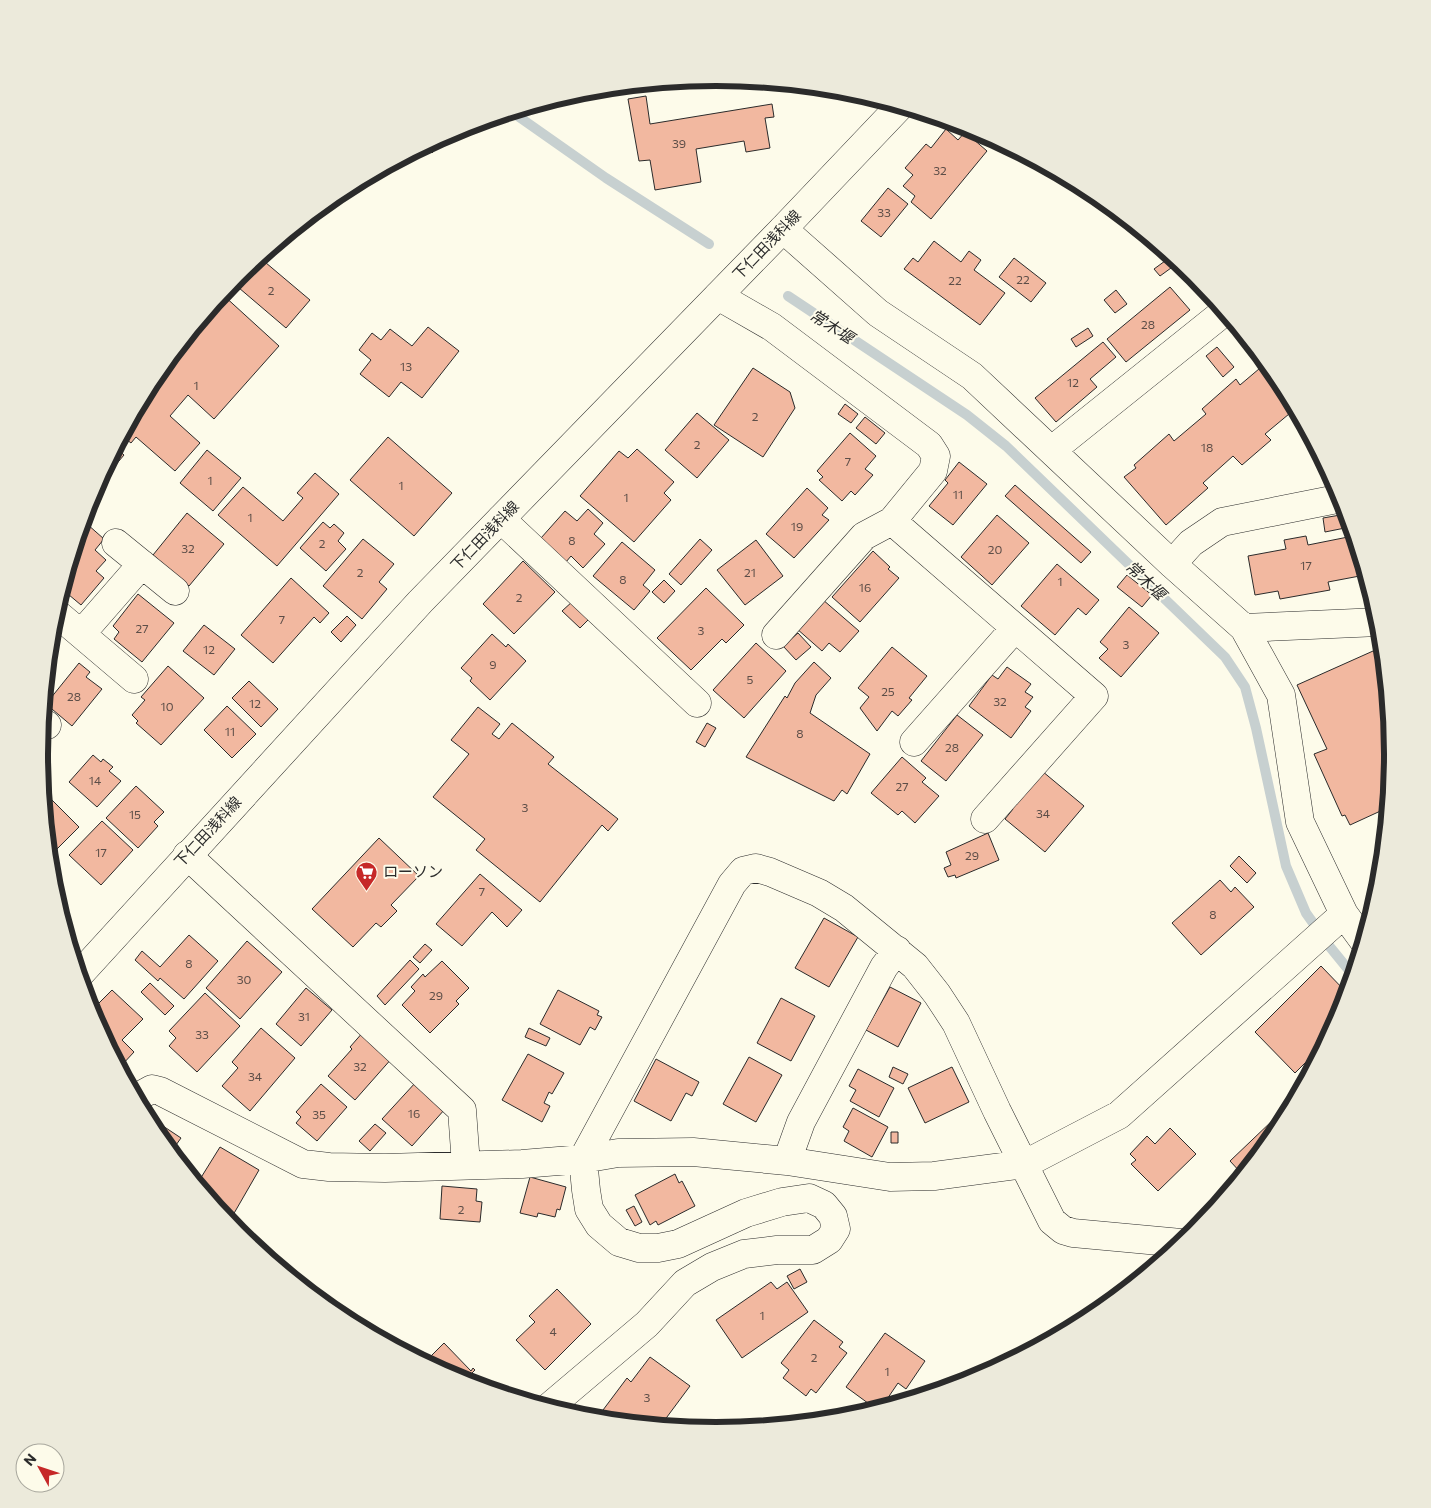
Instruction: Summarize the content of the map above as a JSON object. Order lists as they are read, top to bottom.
{
  "streets": {
    "street": ["下仁田浅科線"]
  },
  "water": ["常木堰"],
  "places": {
    "supermarket": ["ローソン"]
  },
  "house_numbers": [
    "39",
    "32",
    "33",
    "22",
    "22",
    "2",
    "28",
    "13",
    "12",
    "1",
    "2",
    "2",
    "18",
    "7",
    "1",
    "1",
    "11",
    "1",
    "1",
    "19",
    "8",
    "2",
    "32",
    "20",
    "17",
    "2",
    "21",
    "8",
    "1",
    "16",
    "2",
    "7",
    "27",
    "3",
    "3",
    "12",
    "9",
    "5",
    "25",
    "28",
    "32",
    "12",
    "10",
    "11",
    "8",
    "28",
    "14",
    "27",
    "3",
    "34",
    "15",
    "17",
    "29",
    "7",
    "8",
    "8",
    "30",
    "29",
    "31",
    "33",
    "32",
    "34",
    "16",
    "35",
    "2",
    "1",
    "4",
    "2",
    "1",
    "3"
  ],
  "north": "top left"
}
